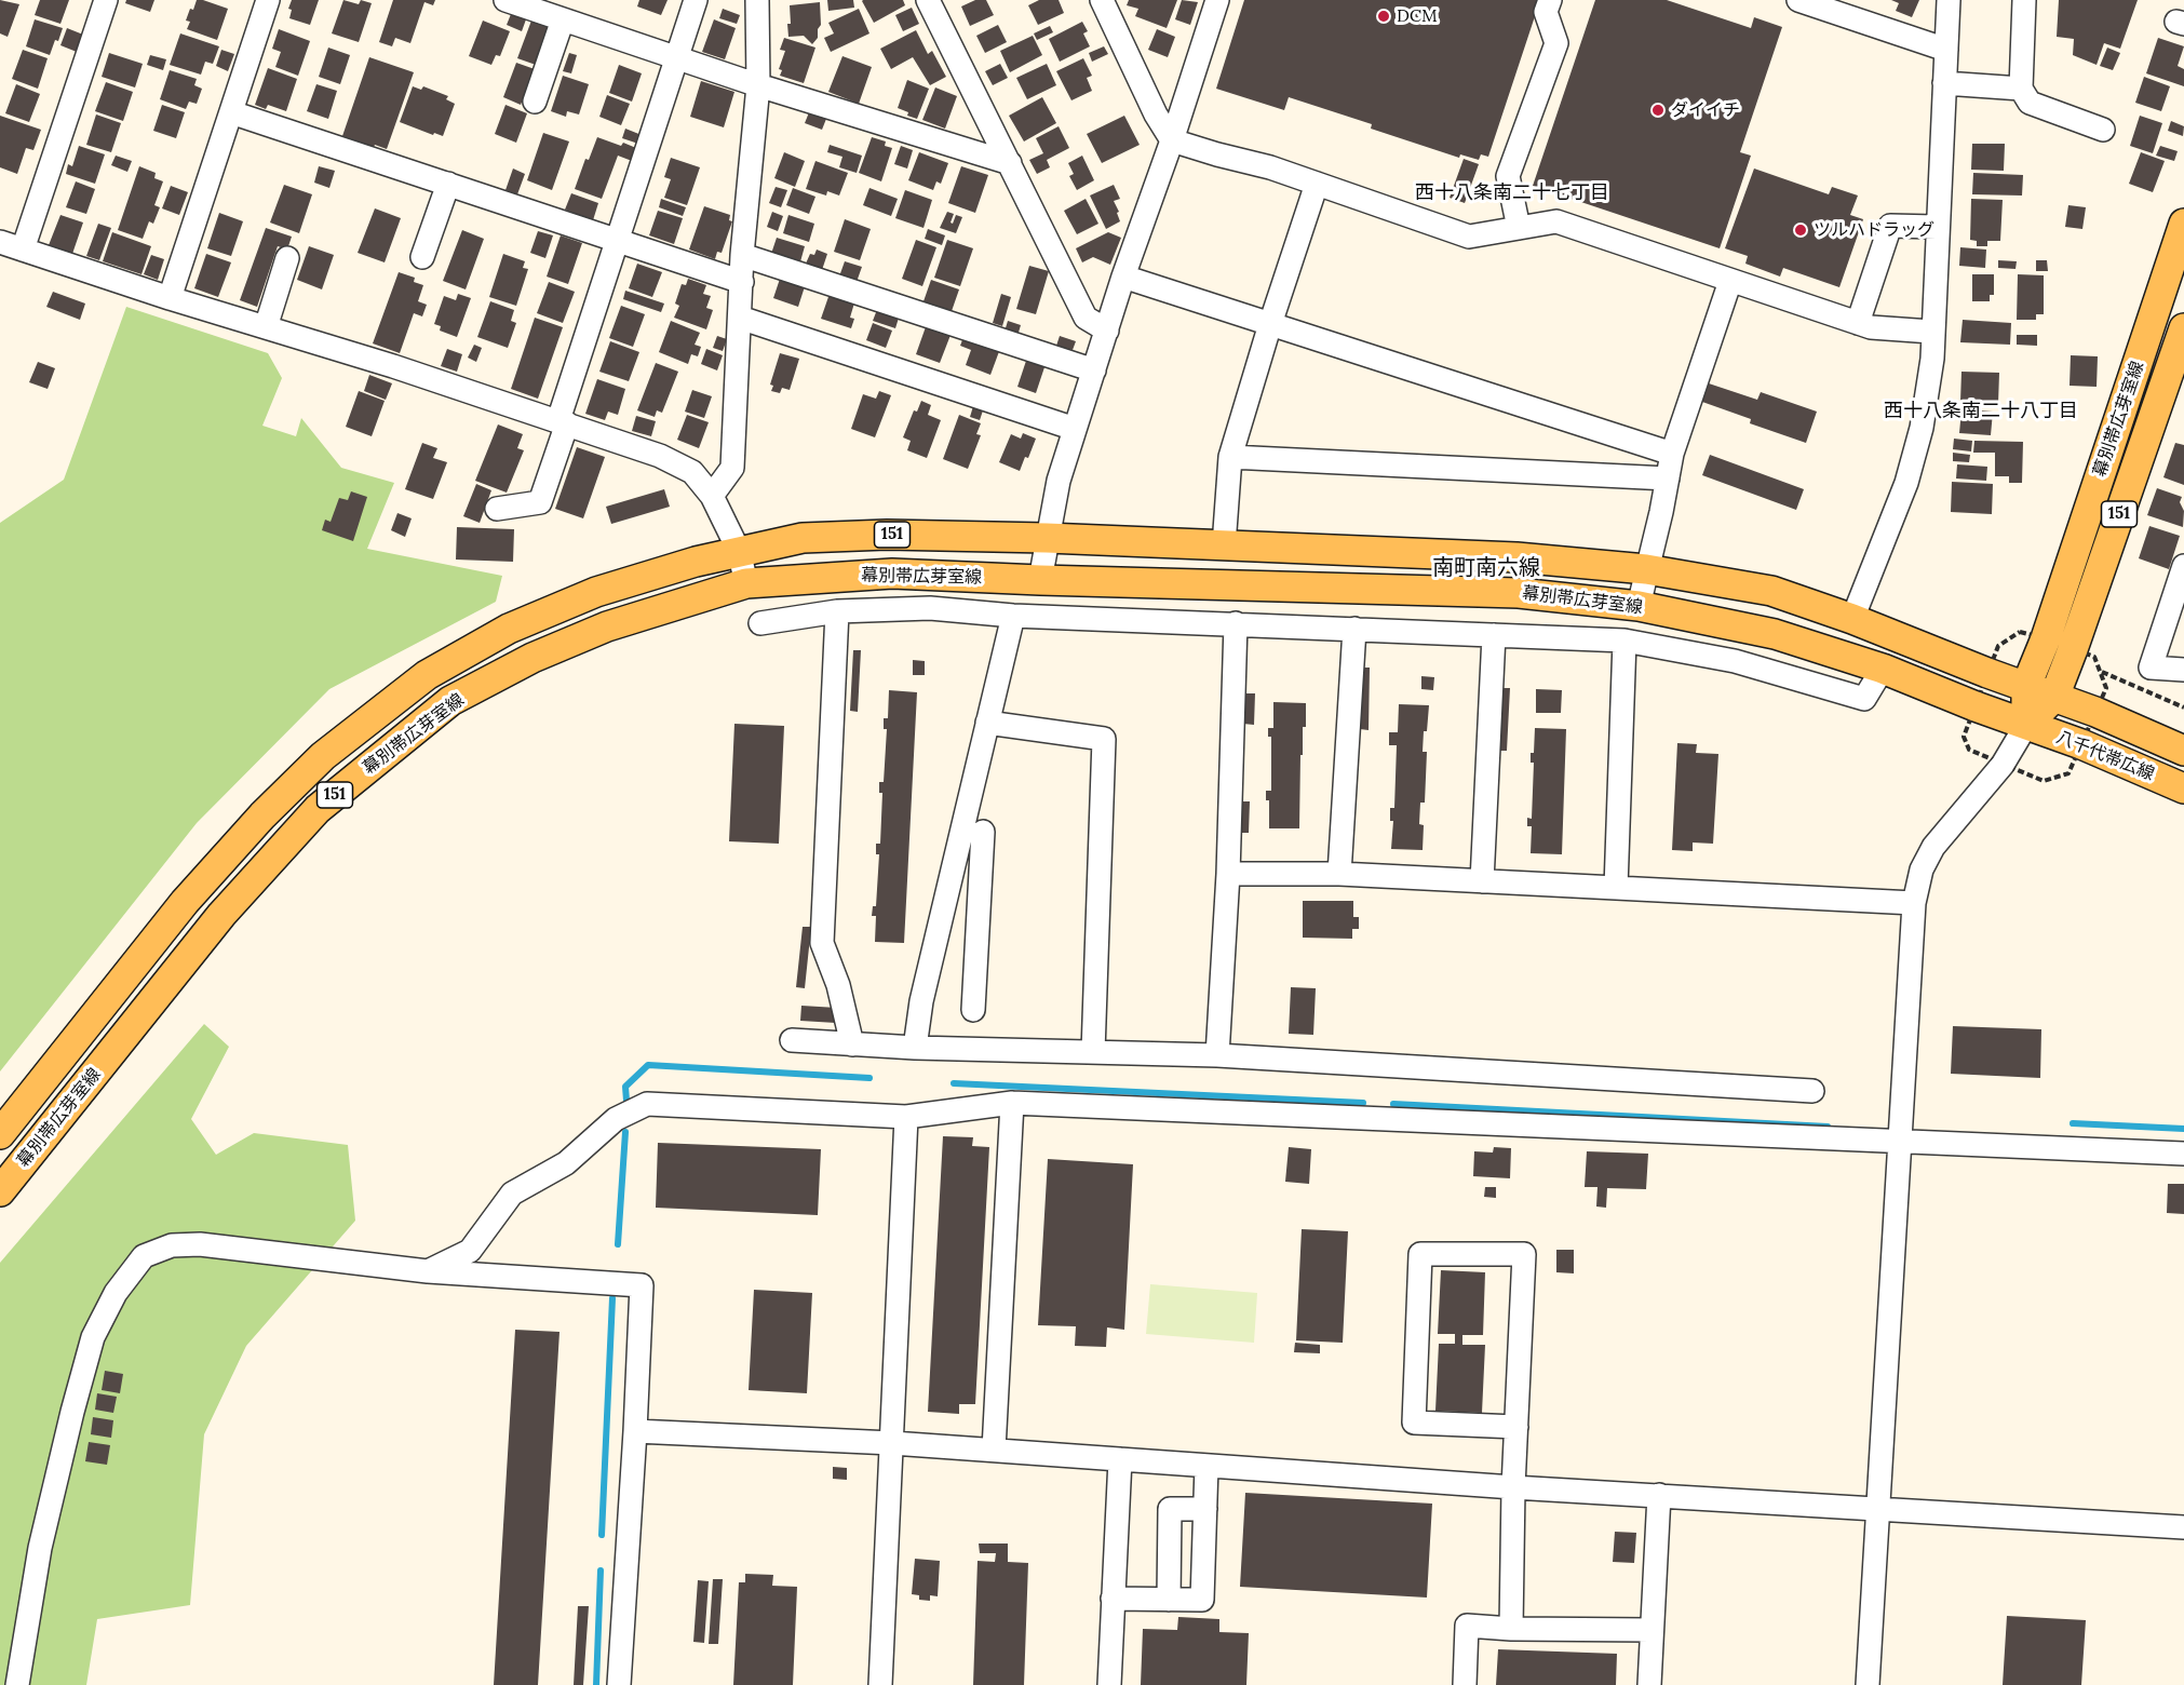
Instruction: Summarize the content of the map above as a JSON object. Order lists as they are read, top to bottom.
{
  "streets": {
    "main road": ["幕別帯広芽室線", "151", "八千代帯広線"]
  },
  "crossings": [
    ["幕別帯広芽室線", "八千代帯広線"]
  ],
  "districts": ["西十八条南二十七丁目", "西十八条南二十八丁目", "南町南六線"],
  "places": ["DCM", "ダイイチ", "ツルハドラッグ"]
}
